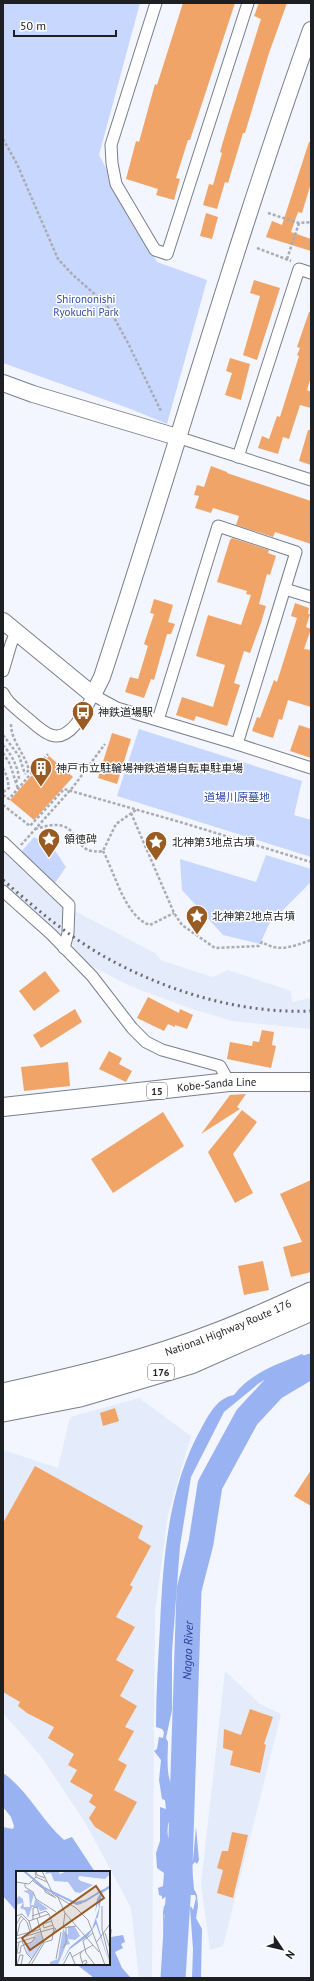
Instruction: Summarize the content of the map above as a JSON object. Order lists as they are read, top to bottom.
{
  "streets": {
    "highway": ["National Highway Route 176", "176"],
    "main road": ["Kobe-Sanda Line", "15"]
  },
  "water": ["Nagao River"],
  "parks": ["Shirononishi Ryokuchi Park", "道場川原墓地"],
  "places": {
    "bus stop": ["神鉄道場駅"],
    "building": ["神戸市立駐輪場神鉄道場自転車駐車場"],
    "place": ["領徳碑", "北神第3地点古墳", "北神第2地点古墳"]
  },
  "scale_bar": "50 m",
  "north": "bottom right"
}
